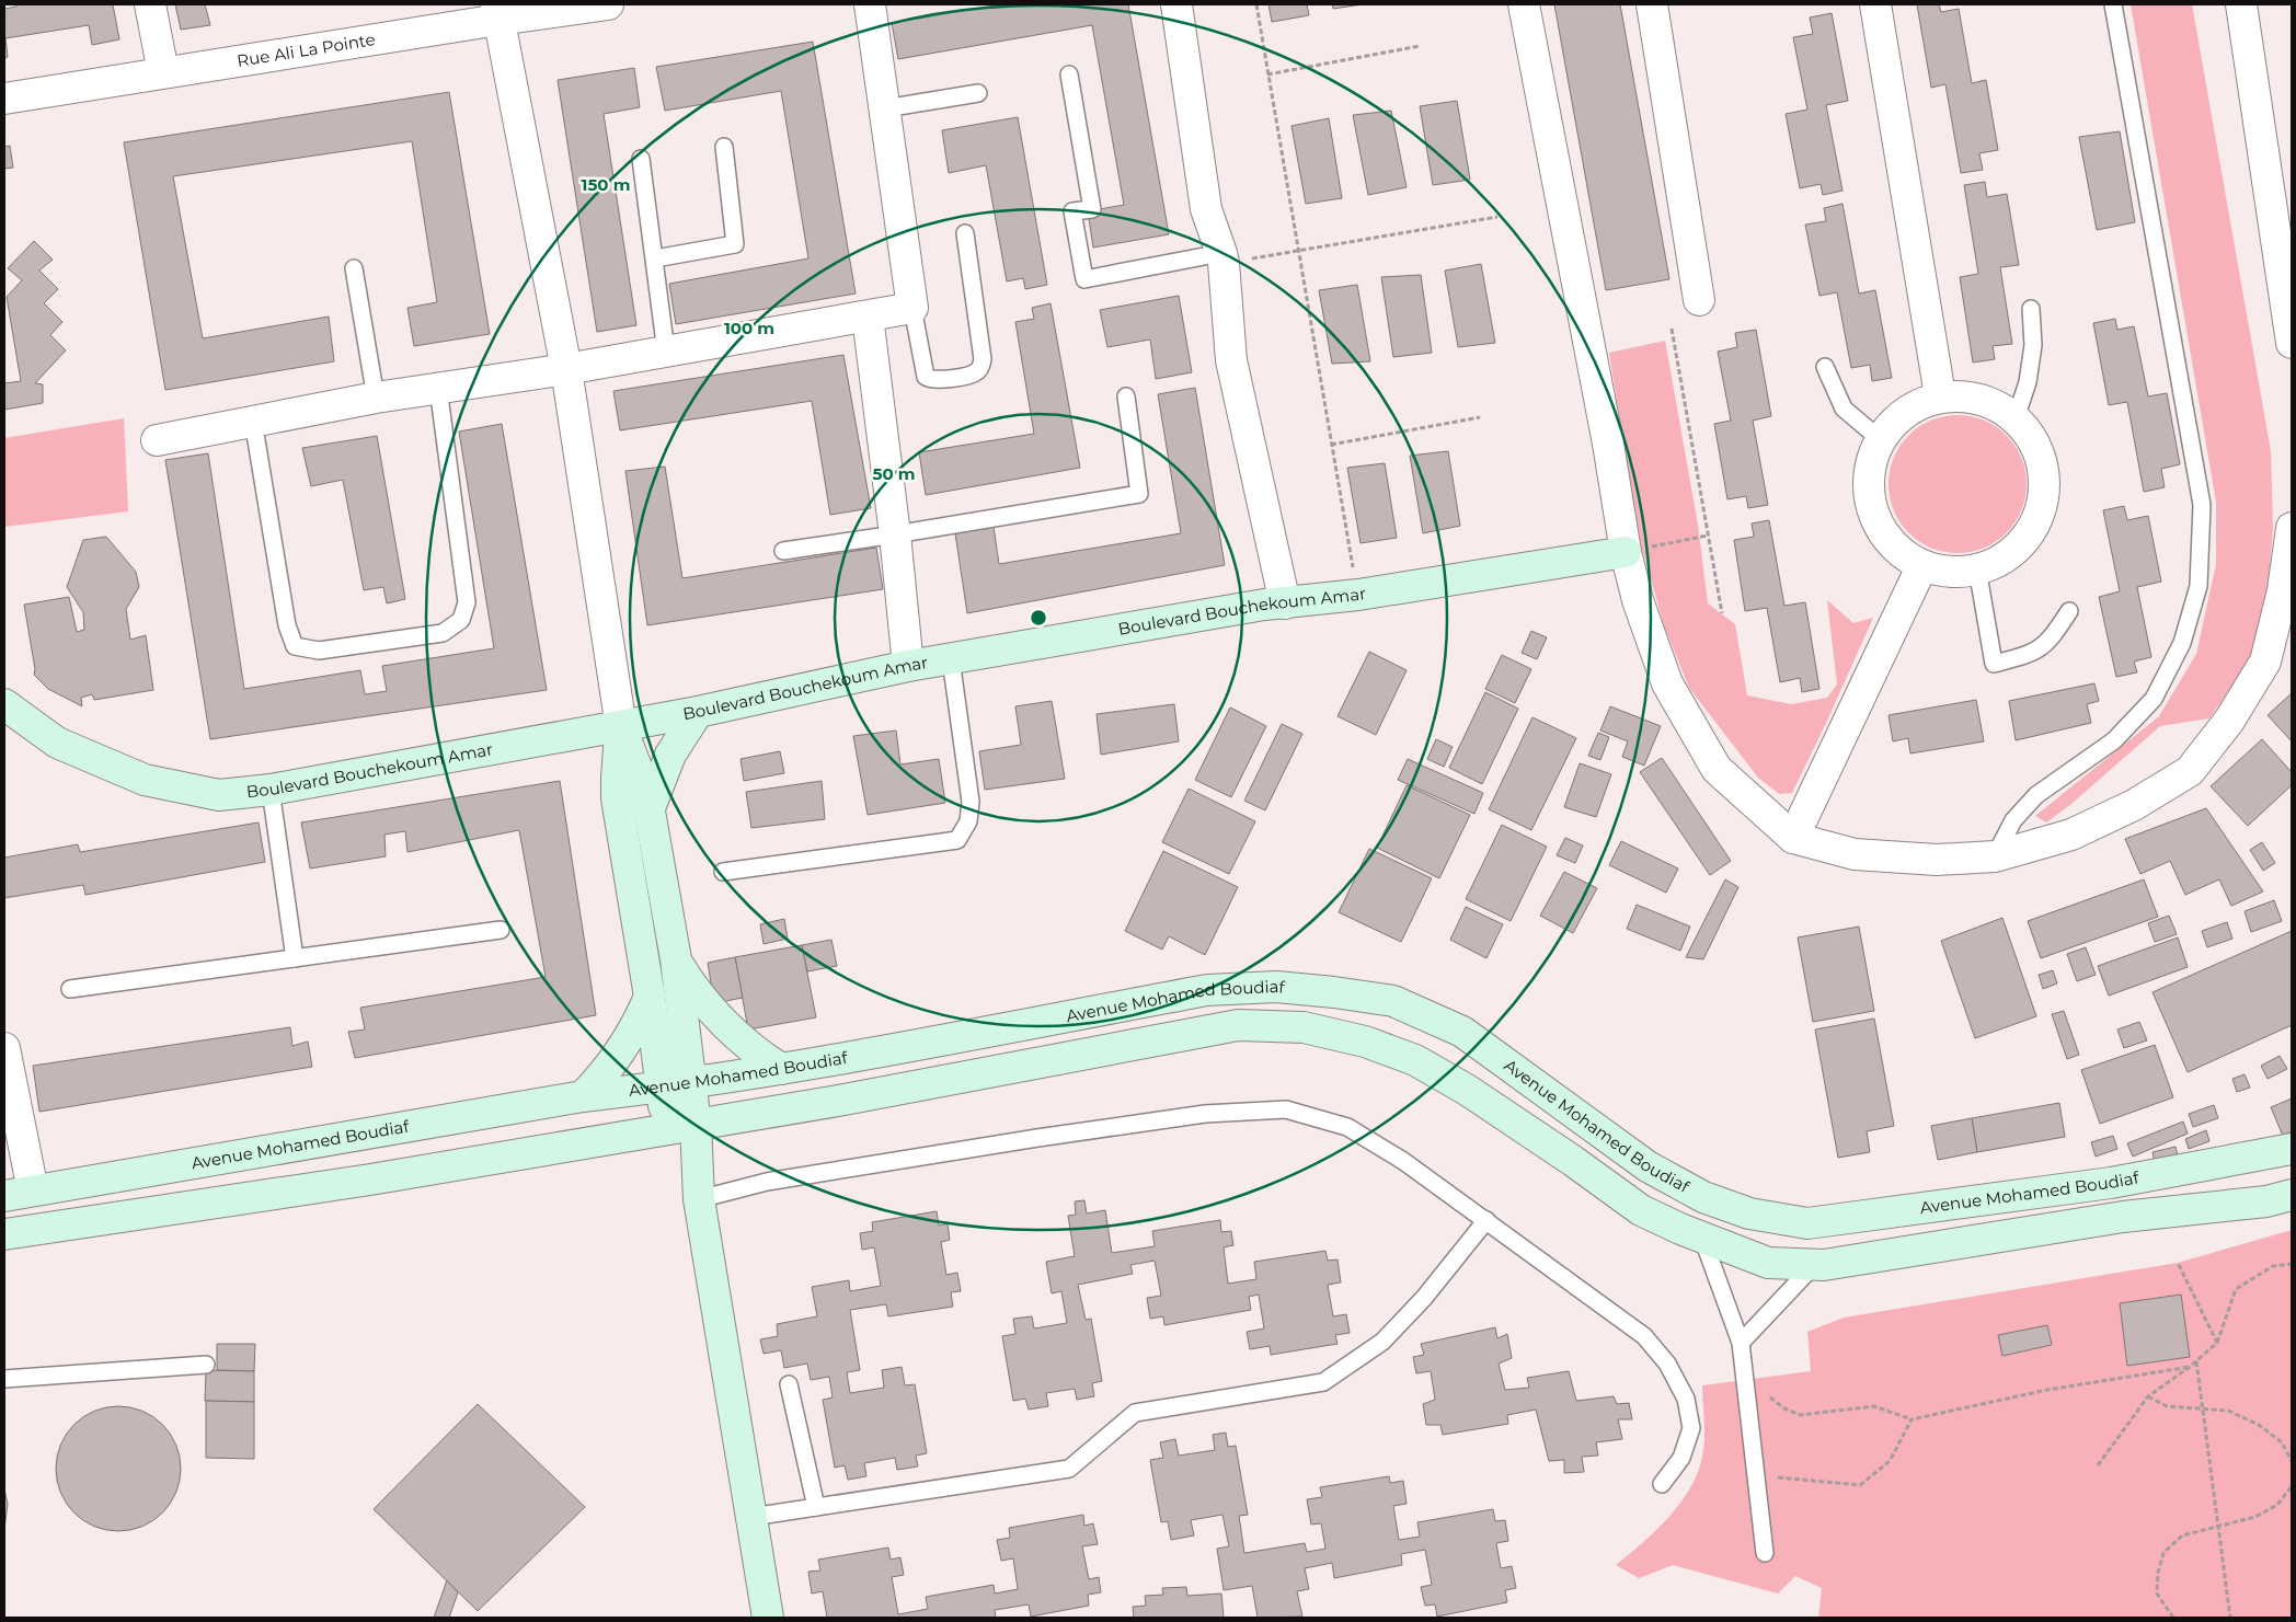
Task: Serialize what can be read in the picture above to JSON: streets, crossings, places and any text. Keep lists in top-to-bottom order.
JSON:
{
  "streets": {
    "main road": ["Boulevard Bouchekoum Amar", "Avenue Mohamed Boudiaf"],
    "street": ["Rue Ali La Pointe"]
  },
  "rings": ["150 m", "100 m", "50 m"]
}
